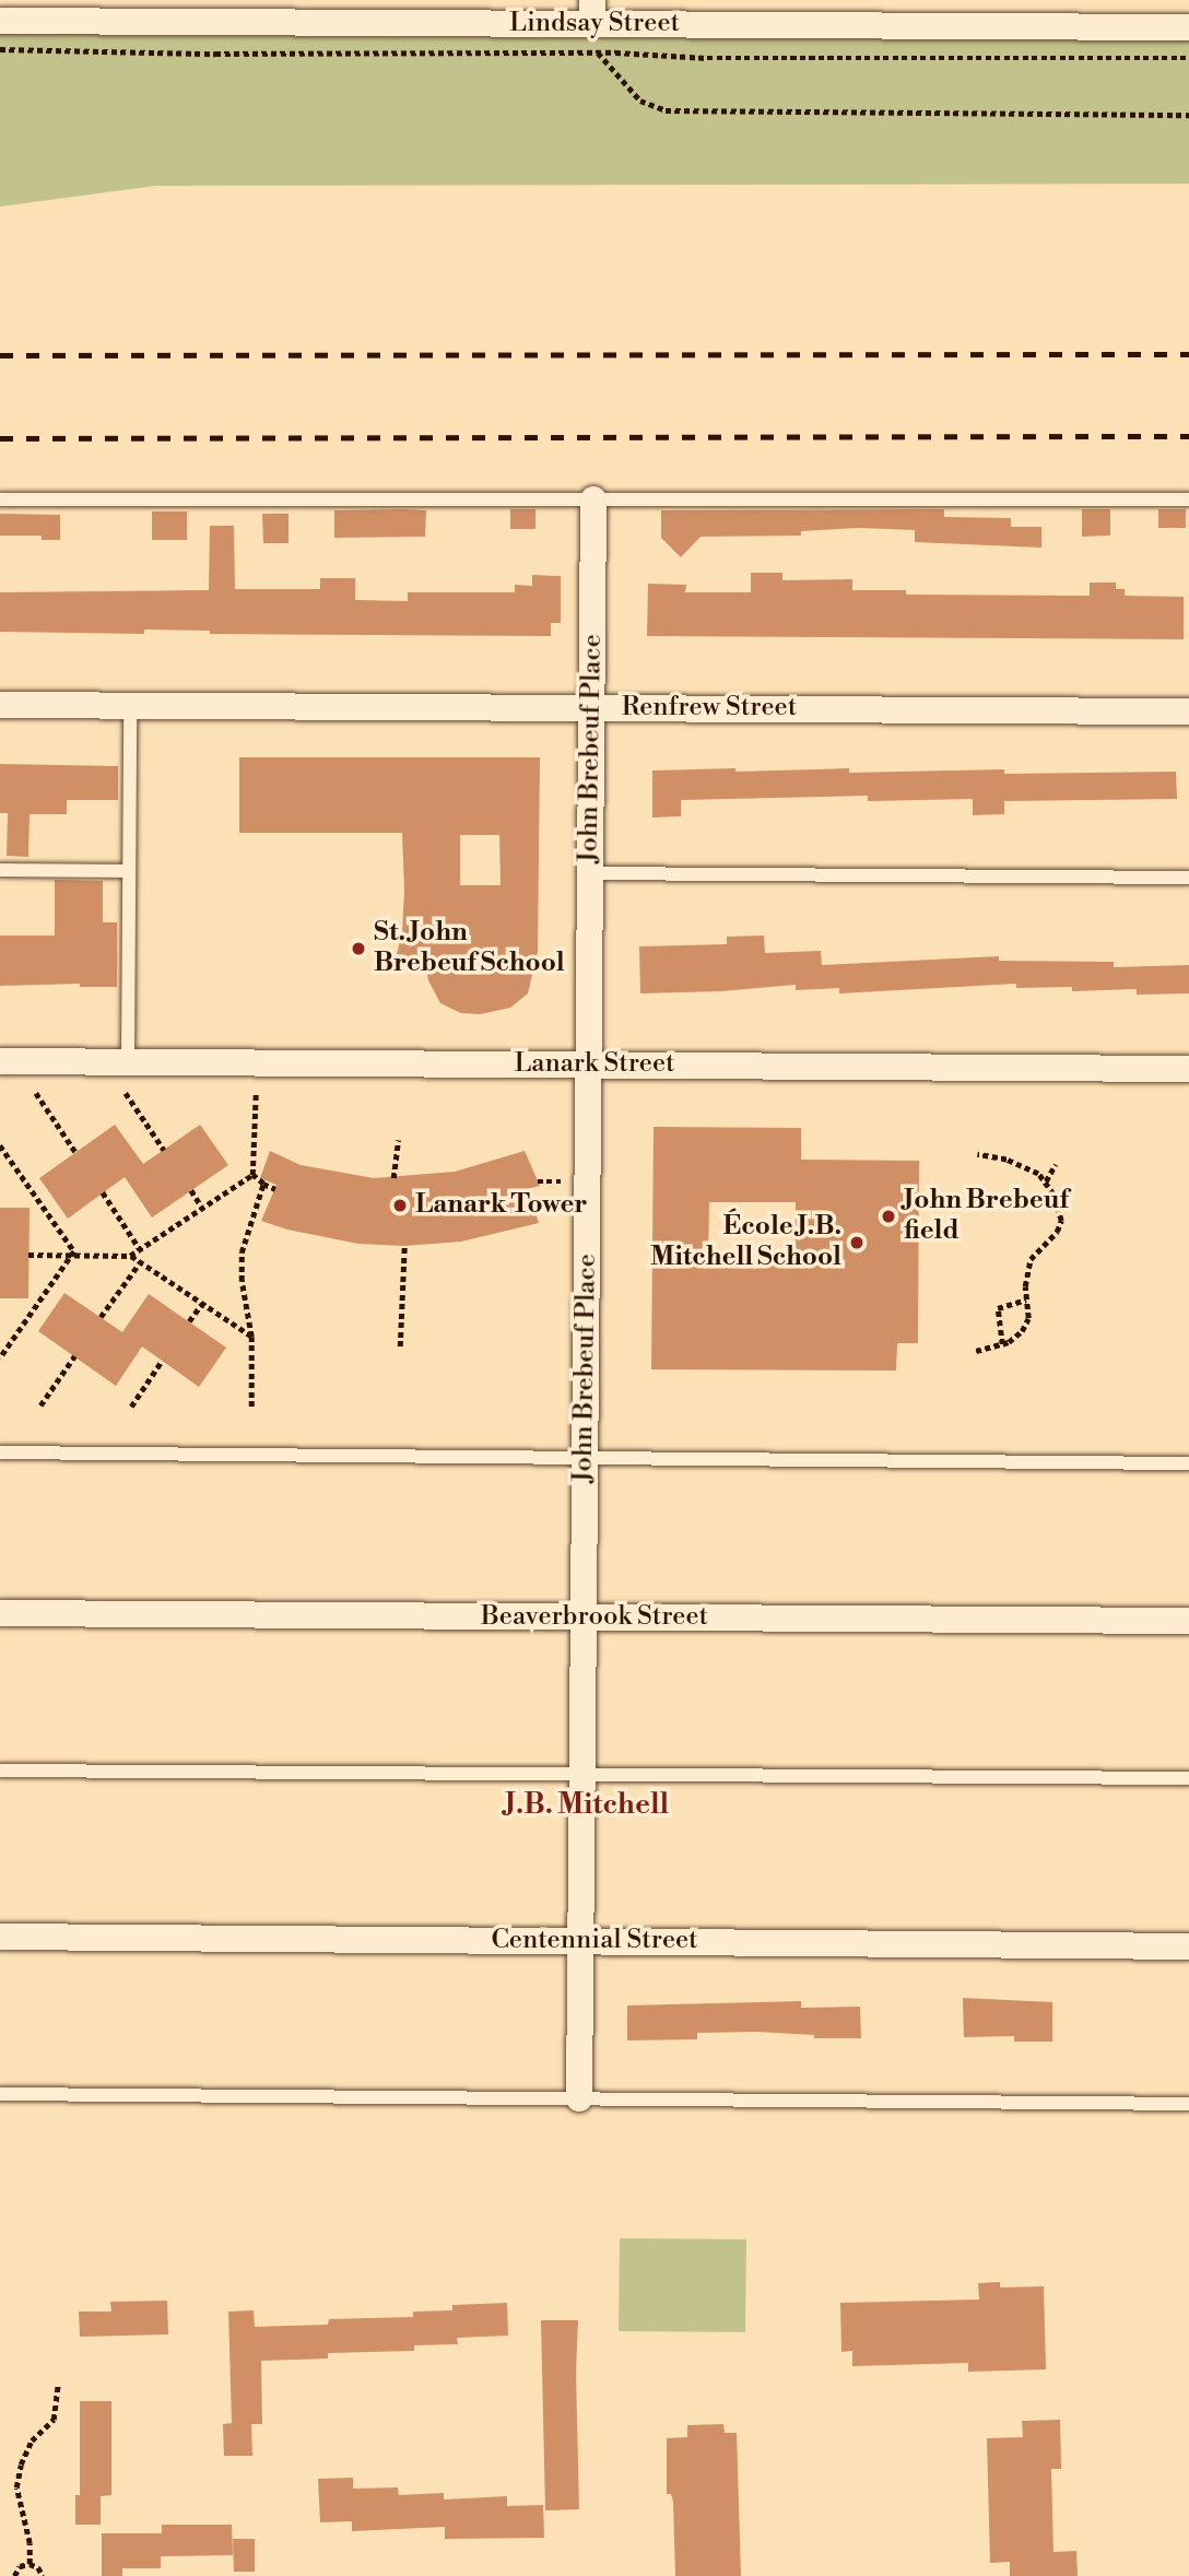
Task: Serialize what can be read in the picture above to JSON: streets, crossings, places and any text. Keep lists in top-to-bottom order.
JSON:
{
  "streets": {
    "street": [
      "Lindsay Street",
      "Renfrew Street",
      "John Brebeuf Place",
      "Lanark Street",
      "Beaverbrook Street",
      "Centennial Street"
    ]
  },
  "crossings": [
    ["Renfrew Street", "John Brebeuf Place"],
    ["John Brebeuf Place", "Lanark Street"],
    ["John Brebeuf Place", "Beaverbrook Street"],
    ["John Brebeuf Place", "Centennial Street"]
  ],
  "districts": ["J.B. Mitchell"],
  "places": [
    "St. John Brebeuf School",
    "Lanark Tower",
    "John Brebeuf field",
    "École J.B. Mitchell School"
  ]
}
